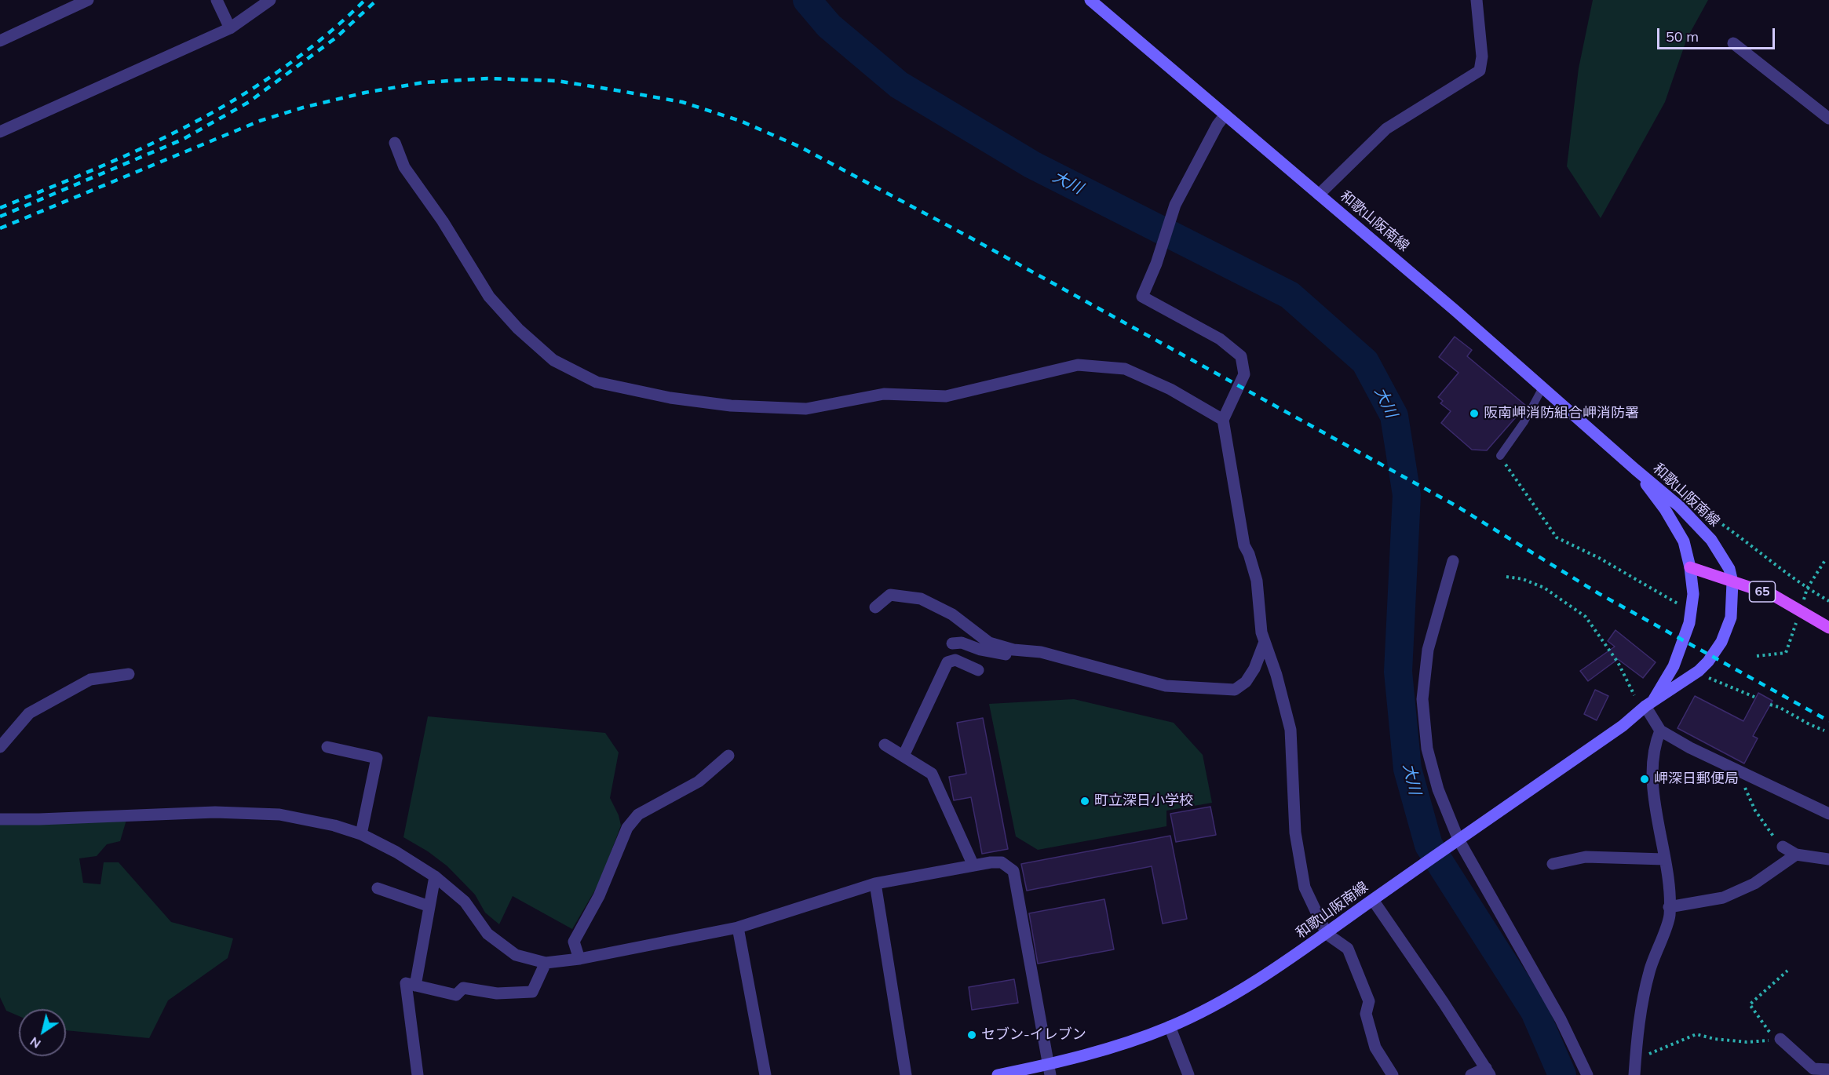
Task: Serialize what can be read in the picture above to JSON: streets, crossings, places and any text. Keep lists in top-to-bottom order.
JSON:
{
  "streets": {
    "main road": ["和歌山阪南線", "65"]
  },
  "crossings": [
    ["和歌山阪南線", "65"]
  ],
  "water": ["大川"],
  "places": [
    "阪南岬消防組合岬消防署",
    "岬深日郵便局",
    "町立深日小学校",
    "セブン-イレブン"
  ],
  "scale_bar": "50 m",
  "north": "bottom left"
}
